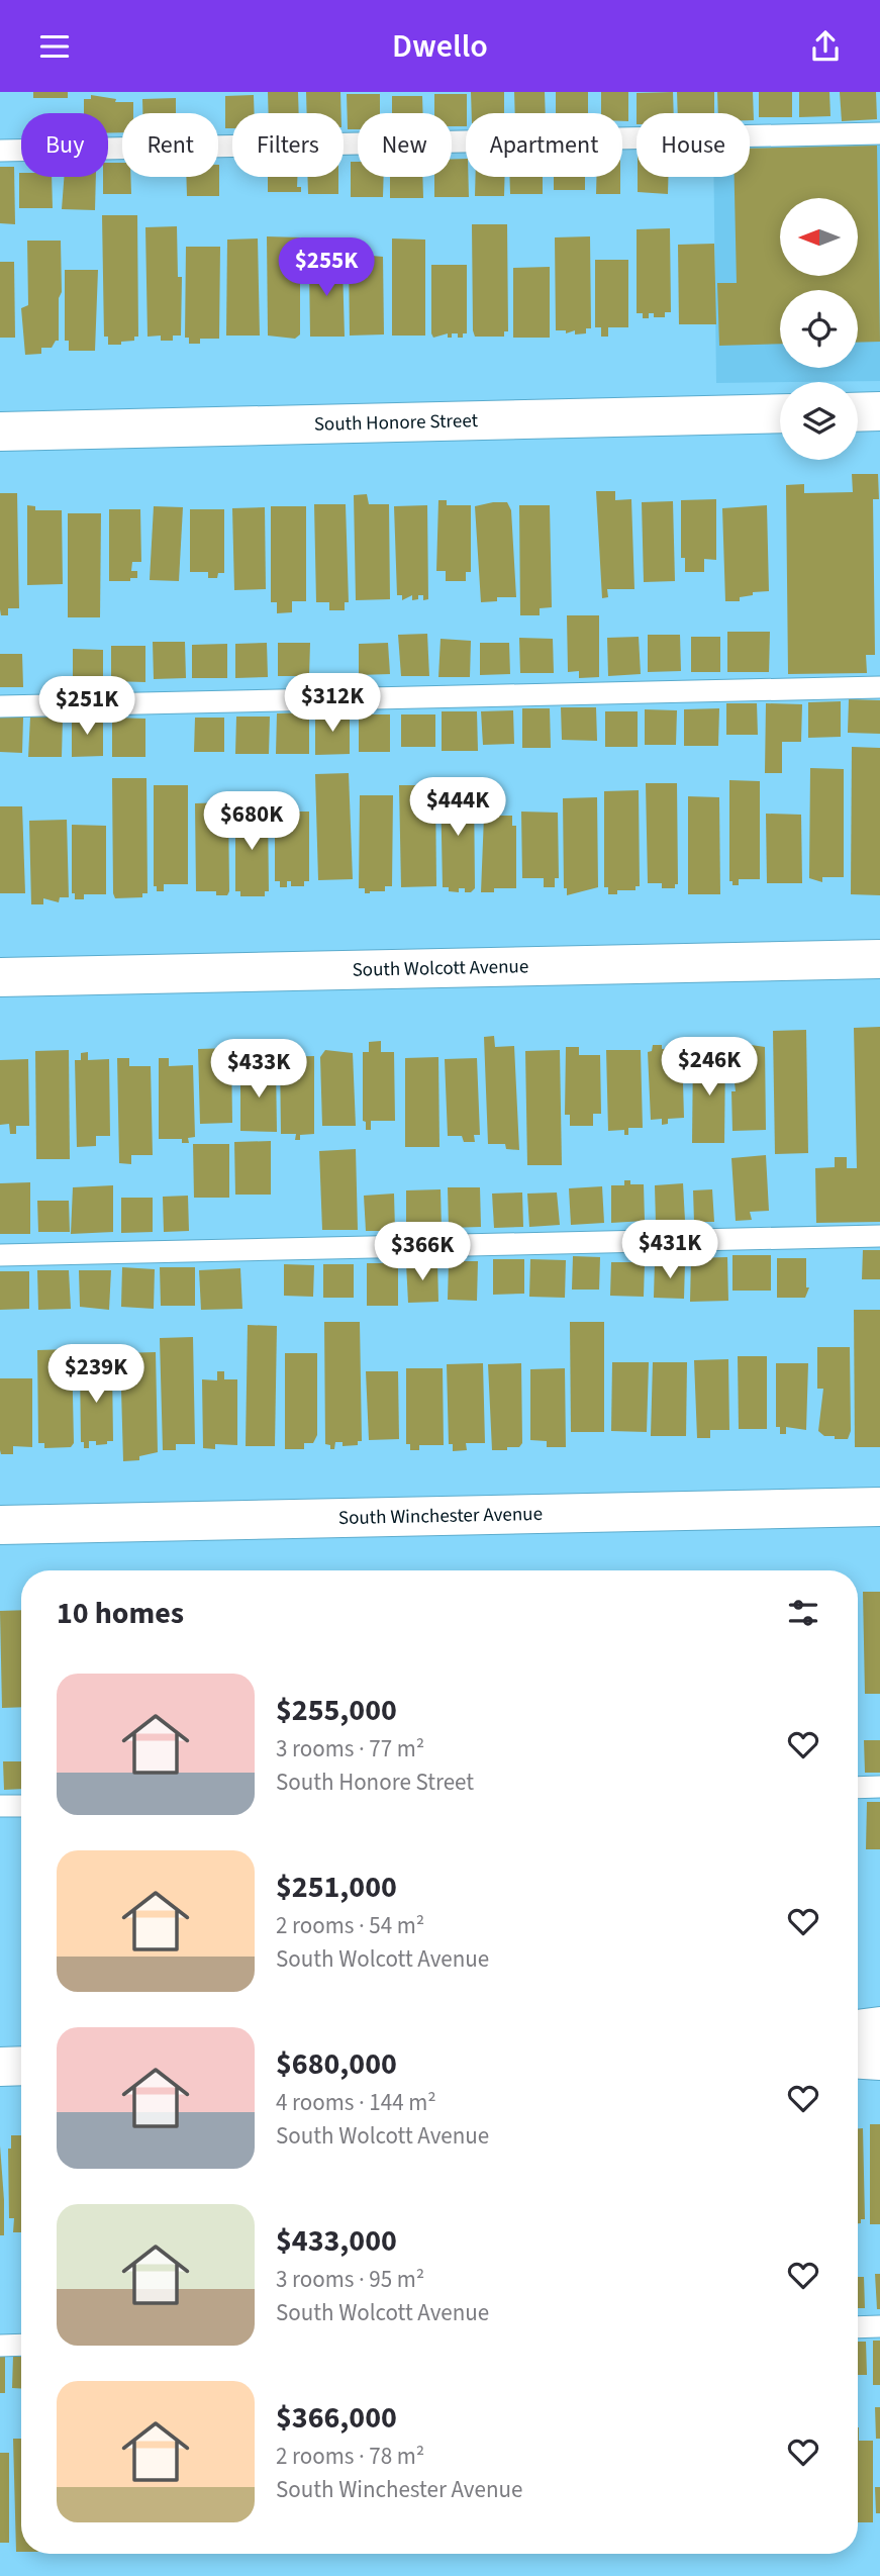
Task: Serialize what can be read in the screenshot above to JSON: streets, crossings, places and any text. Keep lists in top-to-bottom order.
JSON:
{
  "streets": {
    "street": ["South Honore Street", "South Wolcott Avenue", "South Winchester Avenue"]
  },
  "north": "left",
  "page": {
    "header": "Dwello",
    "chip": [
      "Buy",
      "Rent",
      "Filters",
      "New",
      "Apartment",
      "House"
    ],
    "price": [
      "$255K",
      "$312K",
      "$251K",
      "$444K",
      "$680K",
      "$246K",
      "$433K",
      "$431K",
      "$366K",
      "$239K"
    ],
    "heading": "10 homes",
    "list": [
      {
        "name": "$255,000",
        "note": "3 rooms · 77 m² · South Honore Street"
      },
      {
        "name": "$251,000",
        "note": "2 rooms · 54 m² · South Wolcott Avenue"
      },
      {
        "name": "$680,000",
        "note": "4 rooms · 144 m² · South Wolcott Avenue"
      },
      {
        "name": "$433,000",
        "note": "3 rooms · 95 m² · South Wolcott Avenue"
      },
      {
        "name": "$366,000",
        "note": "2 rooms · 78 m² · South Winchester Avenue"
      }
    ]
  }
}
